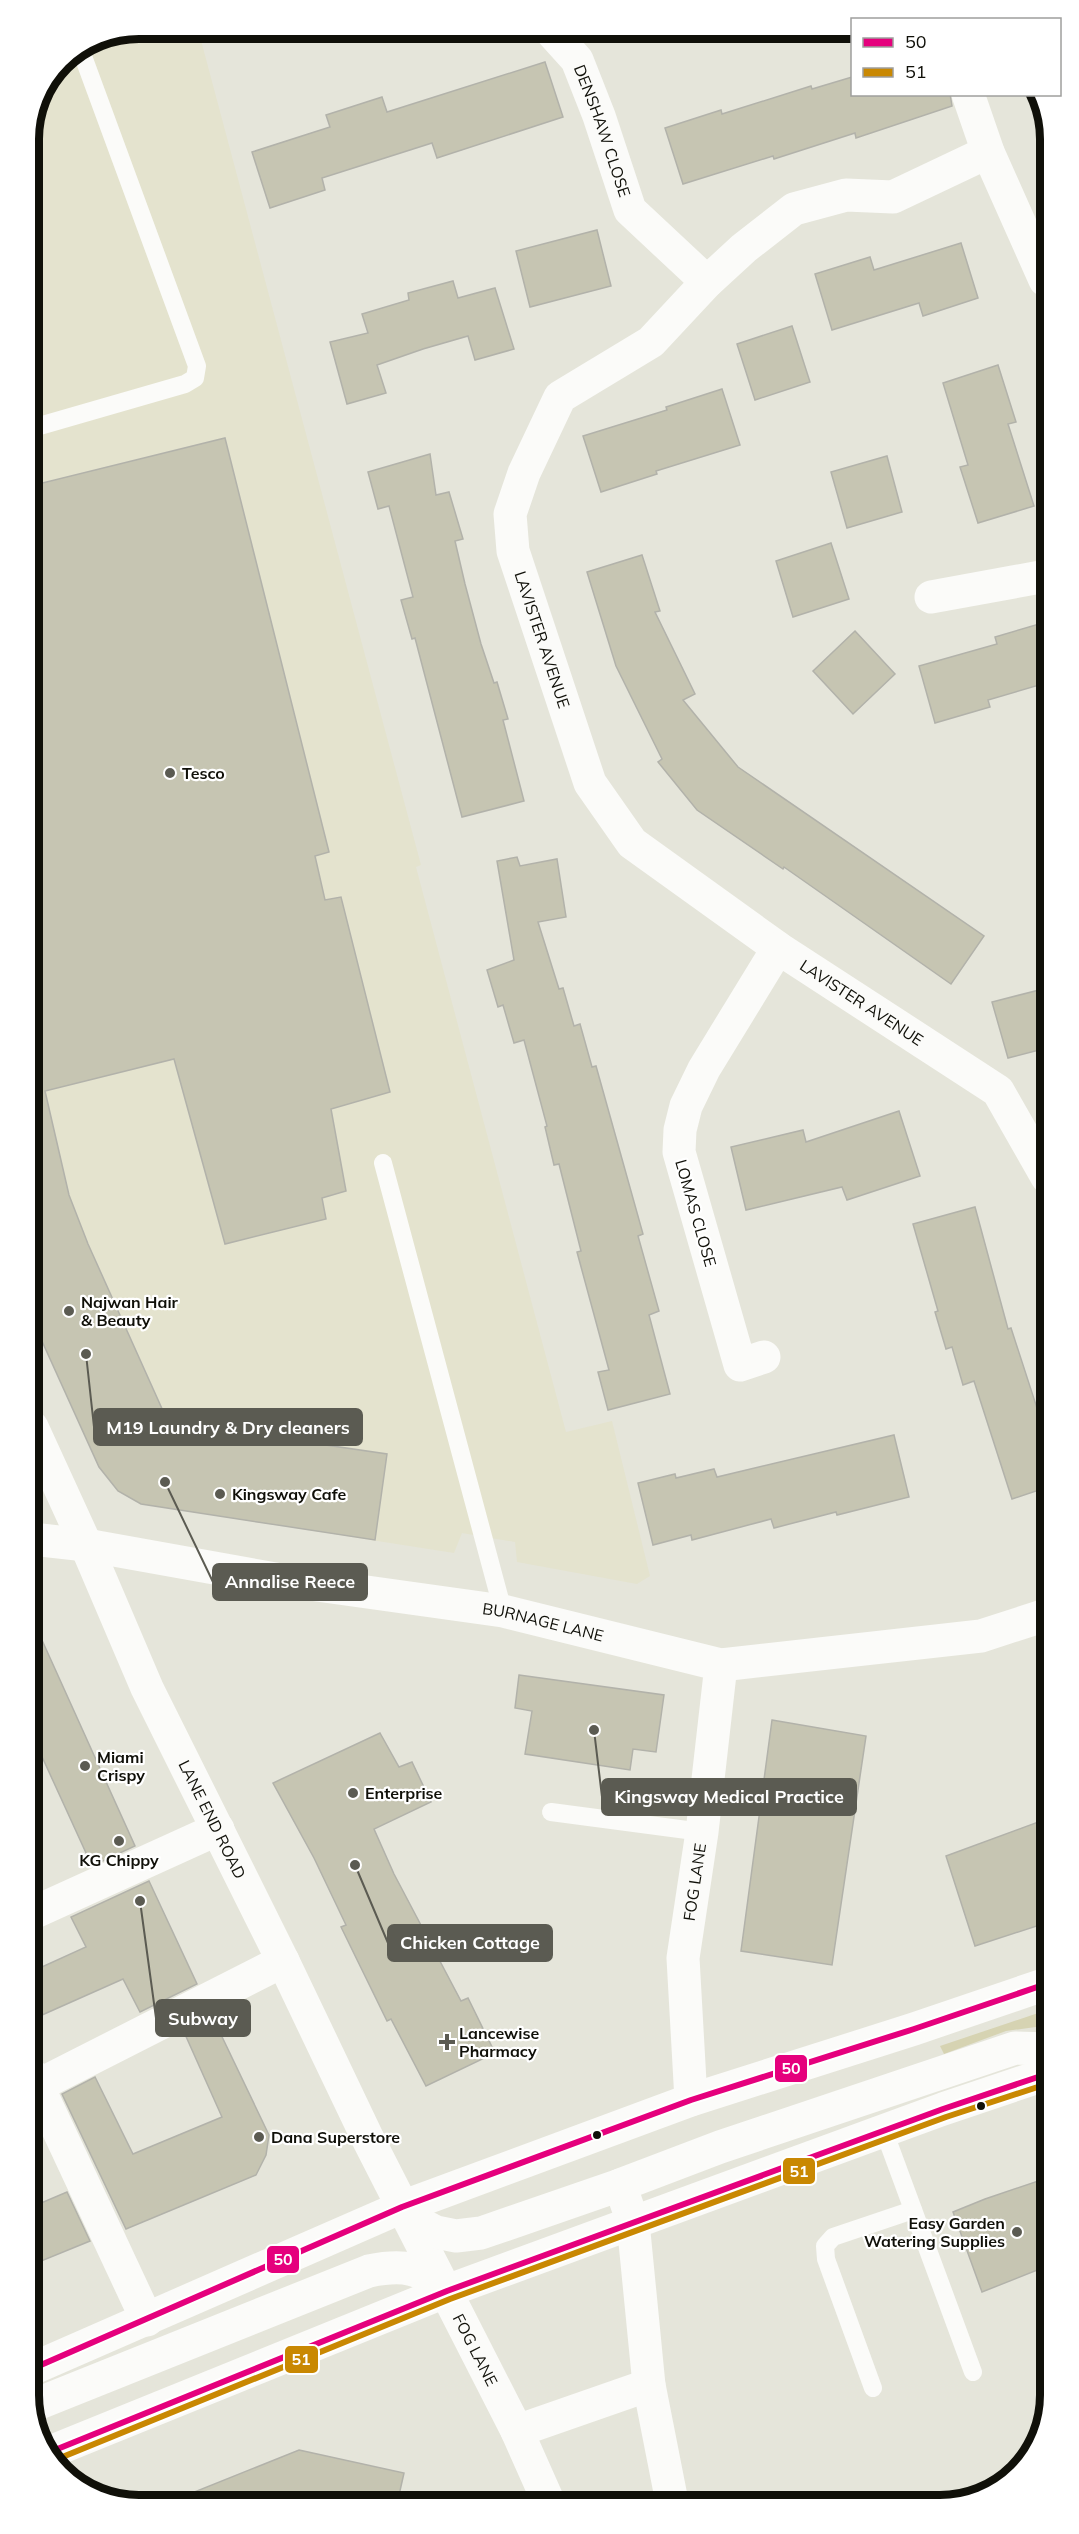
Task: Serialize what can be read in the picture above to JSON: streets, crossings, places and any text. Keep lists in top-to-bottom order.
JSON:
{
  "streets": {
    "main road": [
      "DENSHAW CLOSE",
      "LAVISTER AVENUE",
      "LOMAS CLOSE",
      "BURNAGE LANE",
      "LANE END ROAD",
      "FOG LANE"
    ]
  },
  "crossings": [
    ["DENSHAW CLOSE", "LAVISTER AVENUE"],
    ["LAVISTER AVENUE", "LOMAS CLOSE"],
    ["BURNAGE LANE", "LANE END ROAD"],
    ["BURNAGE LANE", "FOG LANE"],
    ["LANE END ROAD", "FOG LANE"]
  ],
  "places": {
    "other": [
      "Tesco",
      "Najwan Hair & Beauty",
      "M19 Laundry & Dry cleaners",
      "Annalise Reece",
      "Kingsway Cafe",
      "Kingsway Medical Practice",
      "Miami Crispy",
      "Enterprise",
      "KG Chippy",
      "Chicken Cottage",
      "Subway",
      "Dana Superstore",
      "Easy Garden Watering Supplies"
    ],
    "health": ["Lancewise Pharmacy"]
  },
  "lines": ["transit line 50", "transit line 51"],
  "legend": ["50", "51"]
}
